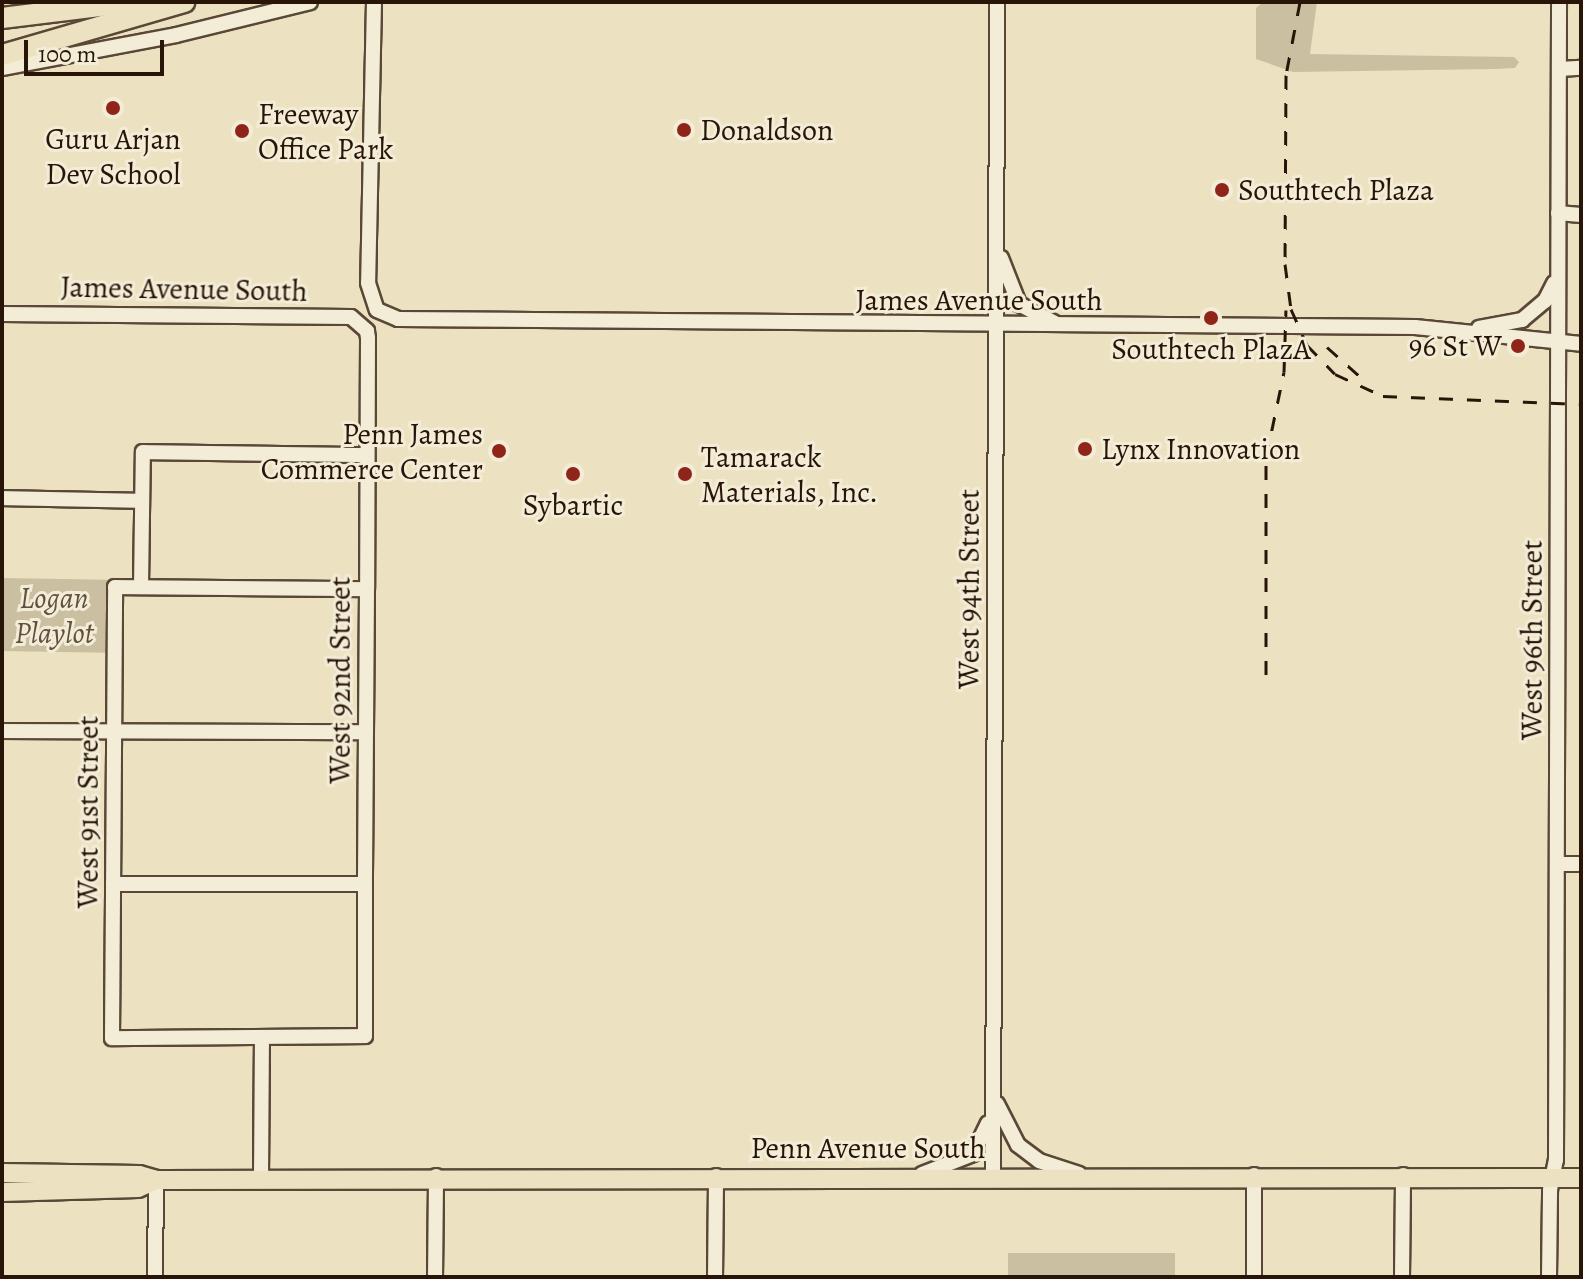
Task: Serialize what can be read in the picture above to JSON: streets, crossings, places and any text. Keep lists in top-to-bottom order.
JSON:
{
  "streets": {
    "main road": ["Penn Avenue South"],
    "street": [
      "James Avenue South",
      "West 94th Street",
      "West 96th Street",
      "West 92nd Street",
      "West 91st Street"
    ]
  },
  "crossings": [
    ["James Avenue South", "West 94th Street"],
    ["James Avenue South", "West 96th Street"],
    ["James Avenue South", "West 92nd Street"],
    ["West 94th Street", "Penn Avenue South"],
    ["West 96th Street", "Penn Avenue South"],
    ["West 92nd Street", "West 91st Street"]
  ],
  "parks": ["Logan Playlot"],
  "places": [
    "Guru Arjan Dev School",
    "Donaldson",
    "Freeway Office Park",
    "Southtech Plaza",
    "Southtech PlazA",
    "96 St W",
    "Lynx Innovation",
    "Penn James Commerce Center",
    "Sybartic",
    "Tamarack Materials, Inc."
  ],
  "scale_bar": "100 m"
}
